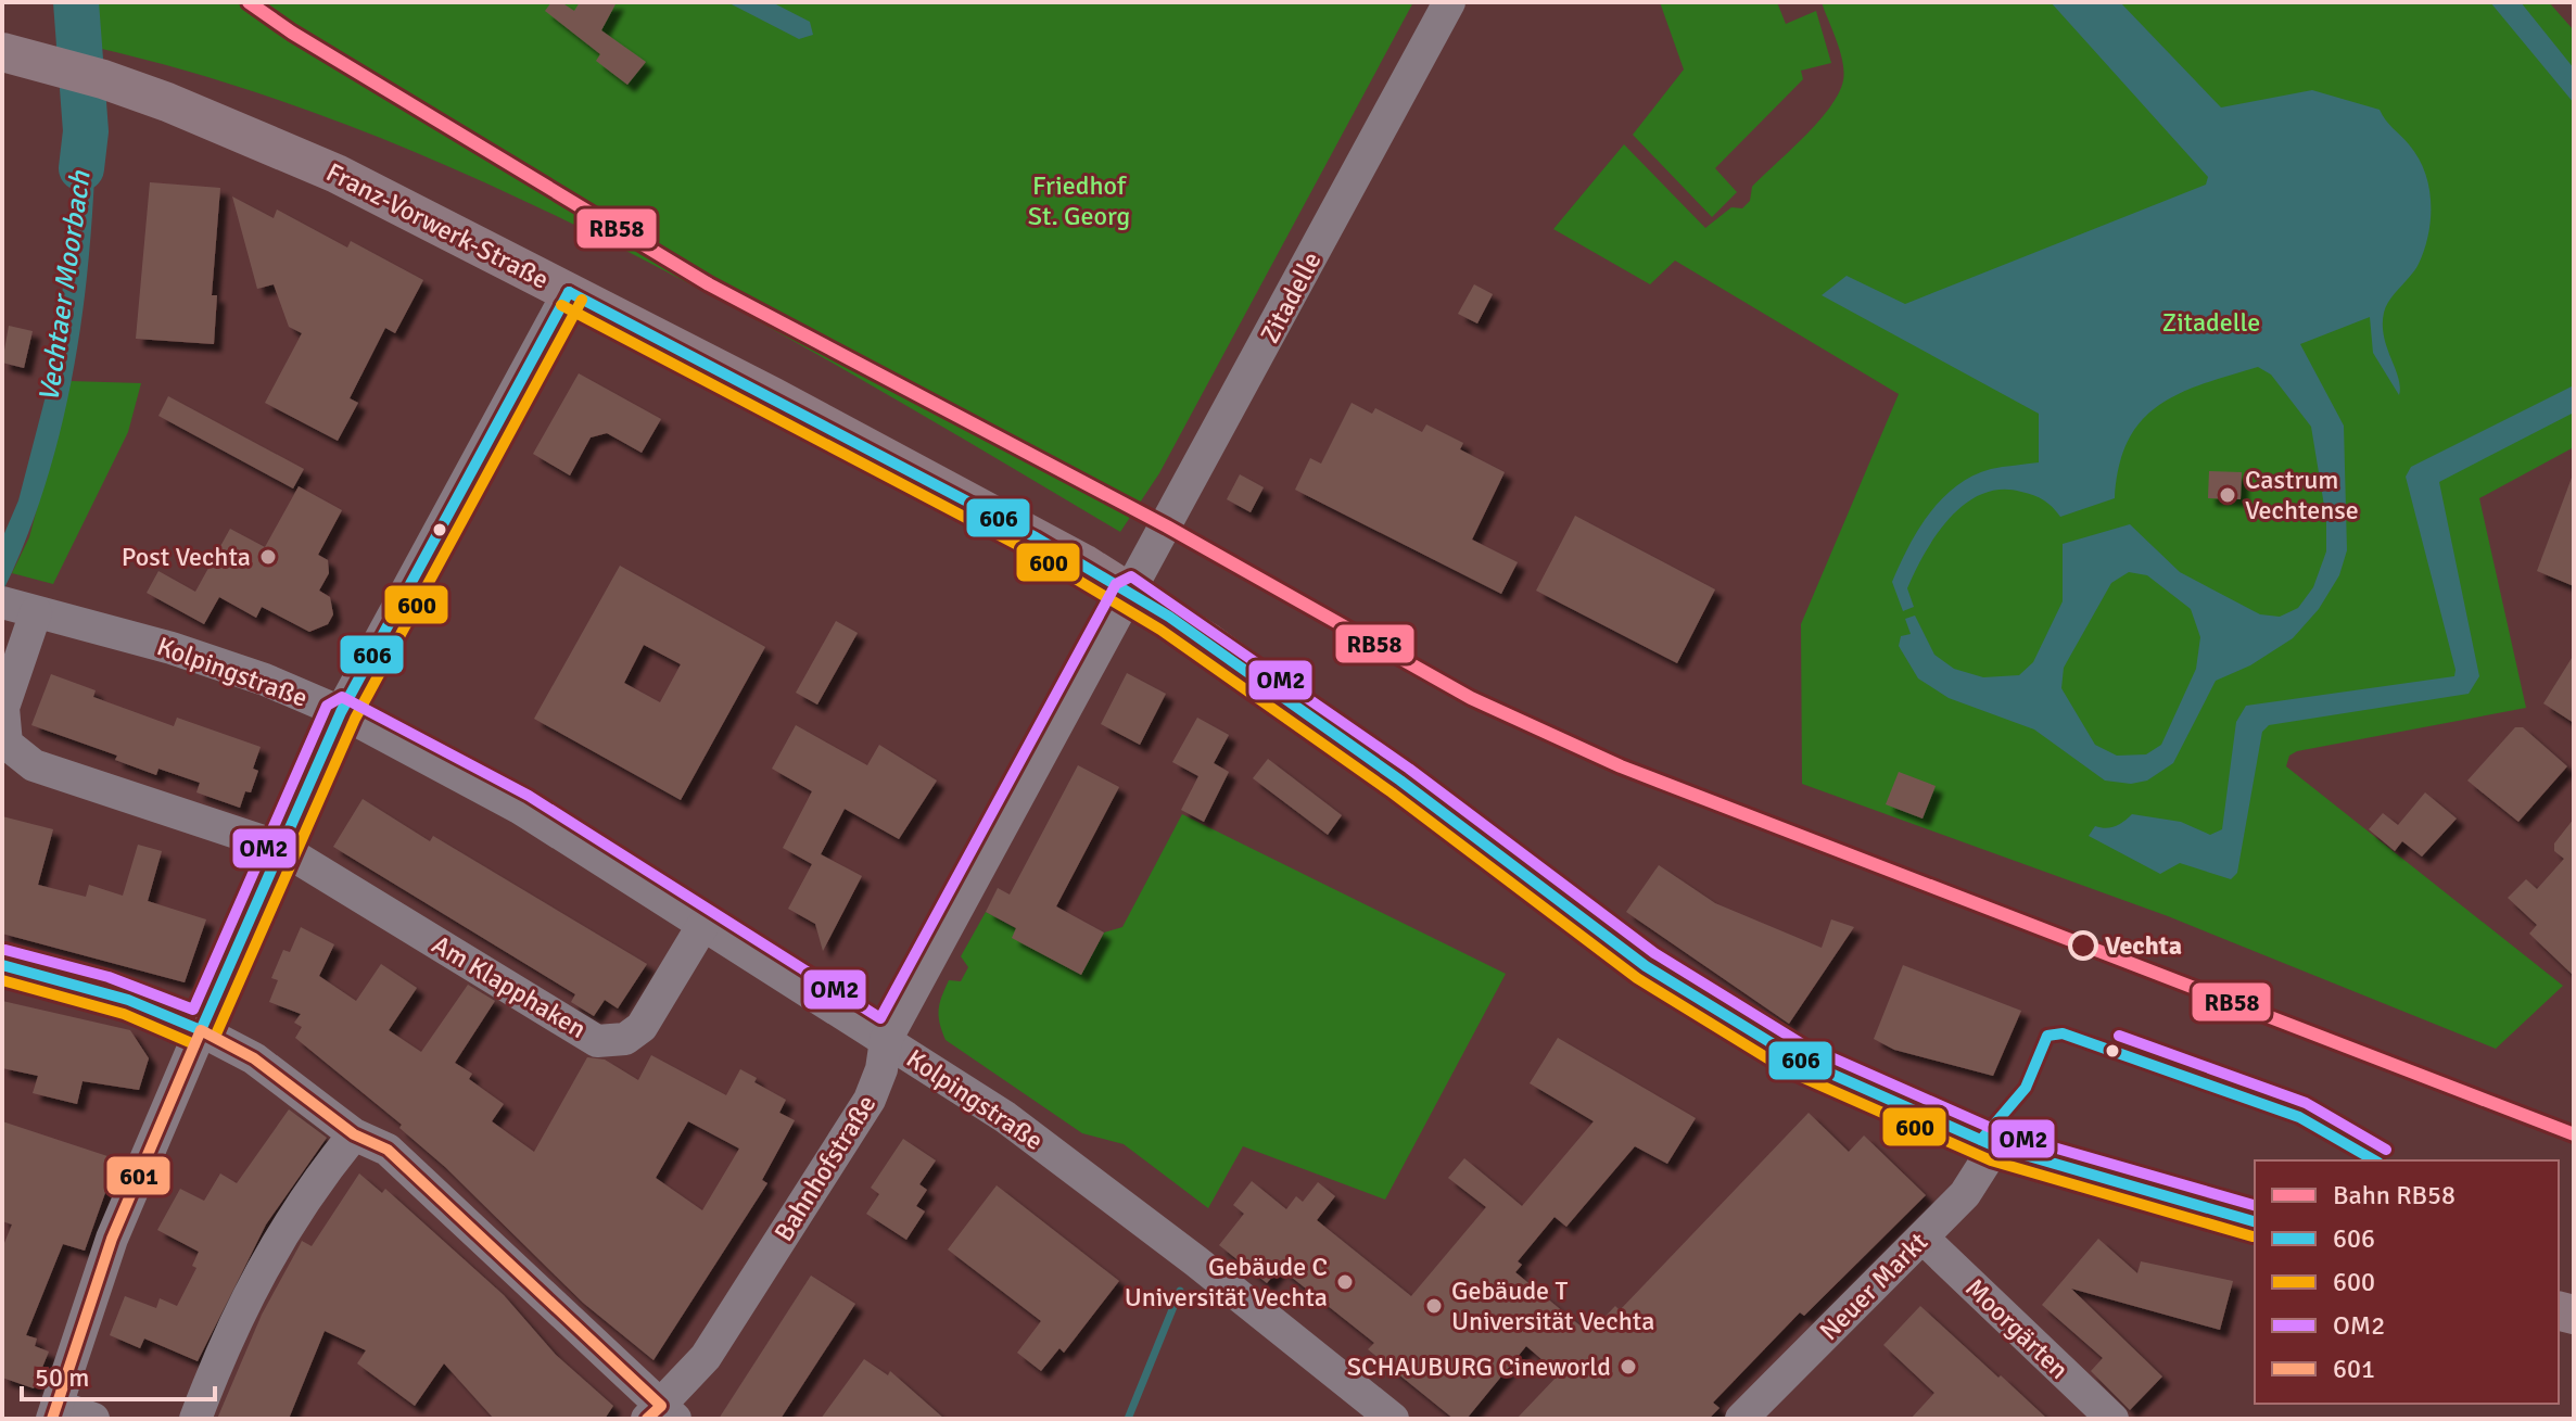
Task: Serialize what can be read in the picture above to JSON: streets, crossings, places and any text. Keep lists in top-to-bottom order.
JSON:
{
  "streets": {
    "main road": ["Franz-Vorwerk-Straße"],
    "street": [
      "Zitadelle",
      "Kolpingstraße",
      "Am Klapphaken",
      "Bahnhofstraße",
      "Neuer Markt",
      "Moorgärten"
    ]
  },
  "crossings": [
    ["Franz-Vorwerk-Straße", "Zitadelle"],
    ["Franz-Vorwerk-Straße", "Bahnhofstraße"],
    ["Franz-Vorwerk-Straße", "Neuer Markt"],
    ["Zitadelle", "Bahnhofstraße"],
    ["Kolpingstraße", "Am Klapphaken"],
    ["Kolpingstraße", "Bahnhofstraße"],
    ["Neuer Markt", "Moorgärten"]
  ],
  "water": ["Vechtaer Moorbach"],
  "parks": ["Friedhof St. Georg", "Zitadelle"],
  "places": [
    "Castrum Vechtense",
    "Post Vechta",
    "Vechta",
    "Gebäude C Universität Vechta",
    "Gebäude T Universität Vechta",
    "SCHAUBURG Cineworld"
  ],
  "lines": [
    "rail line RB58",
    "transit line 606",
    "transit line 600",
    "transit line OM2",
    "transit line 601"
  ],
  "legend": [
    "Bahn RB58",
    "606",
    "600",
    "OM2",
    "601"
  ],
  "scale_bar": "50 m"
}
